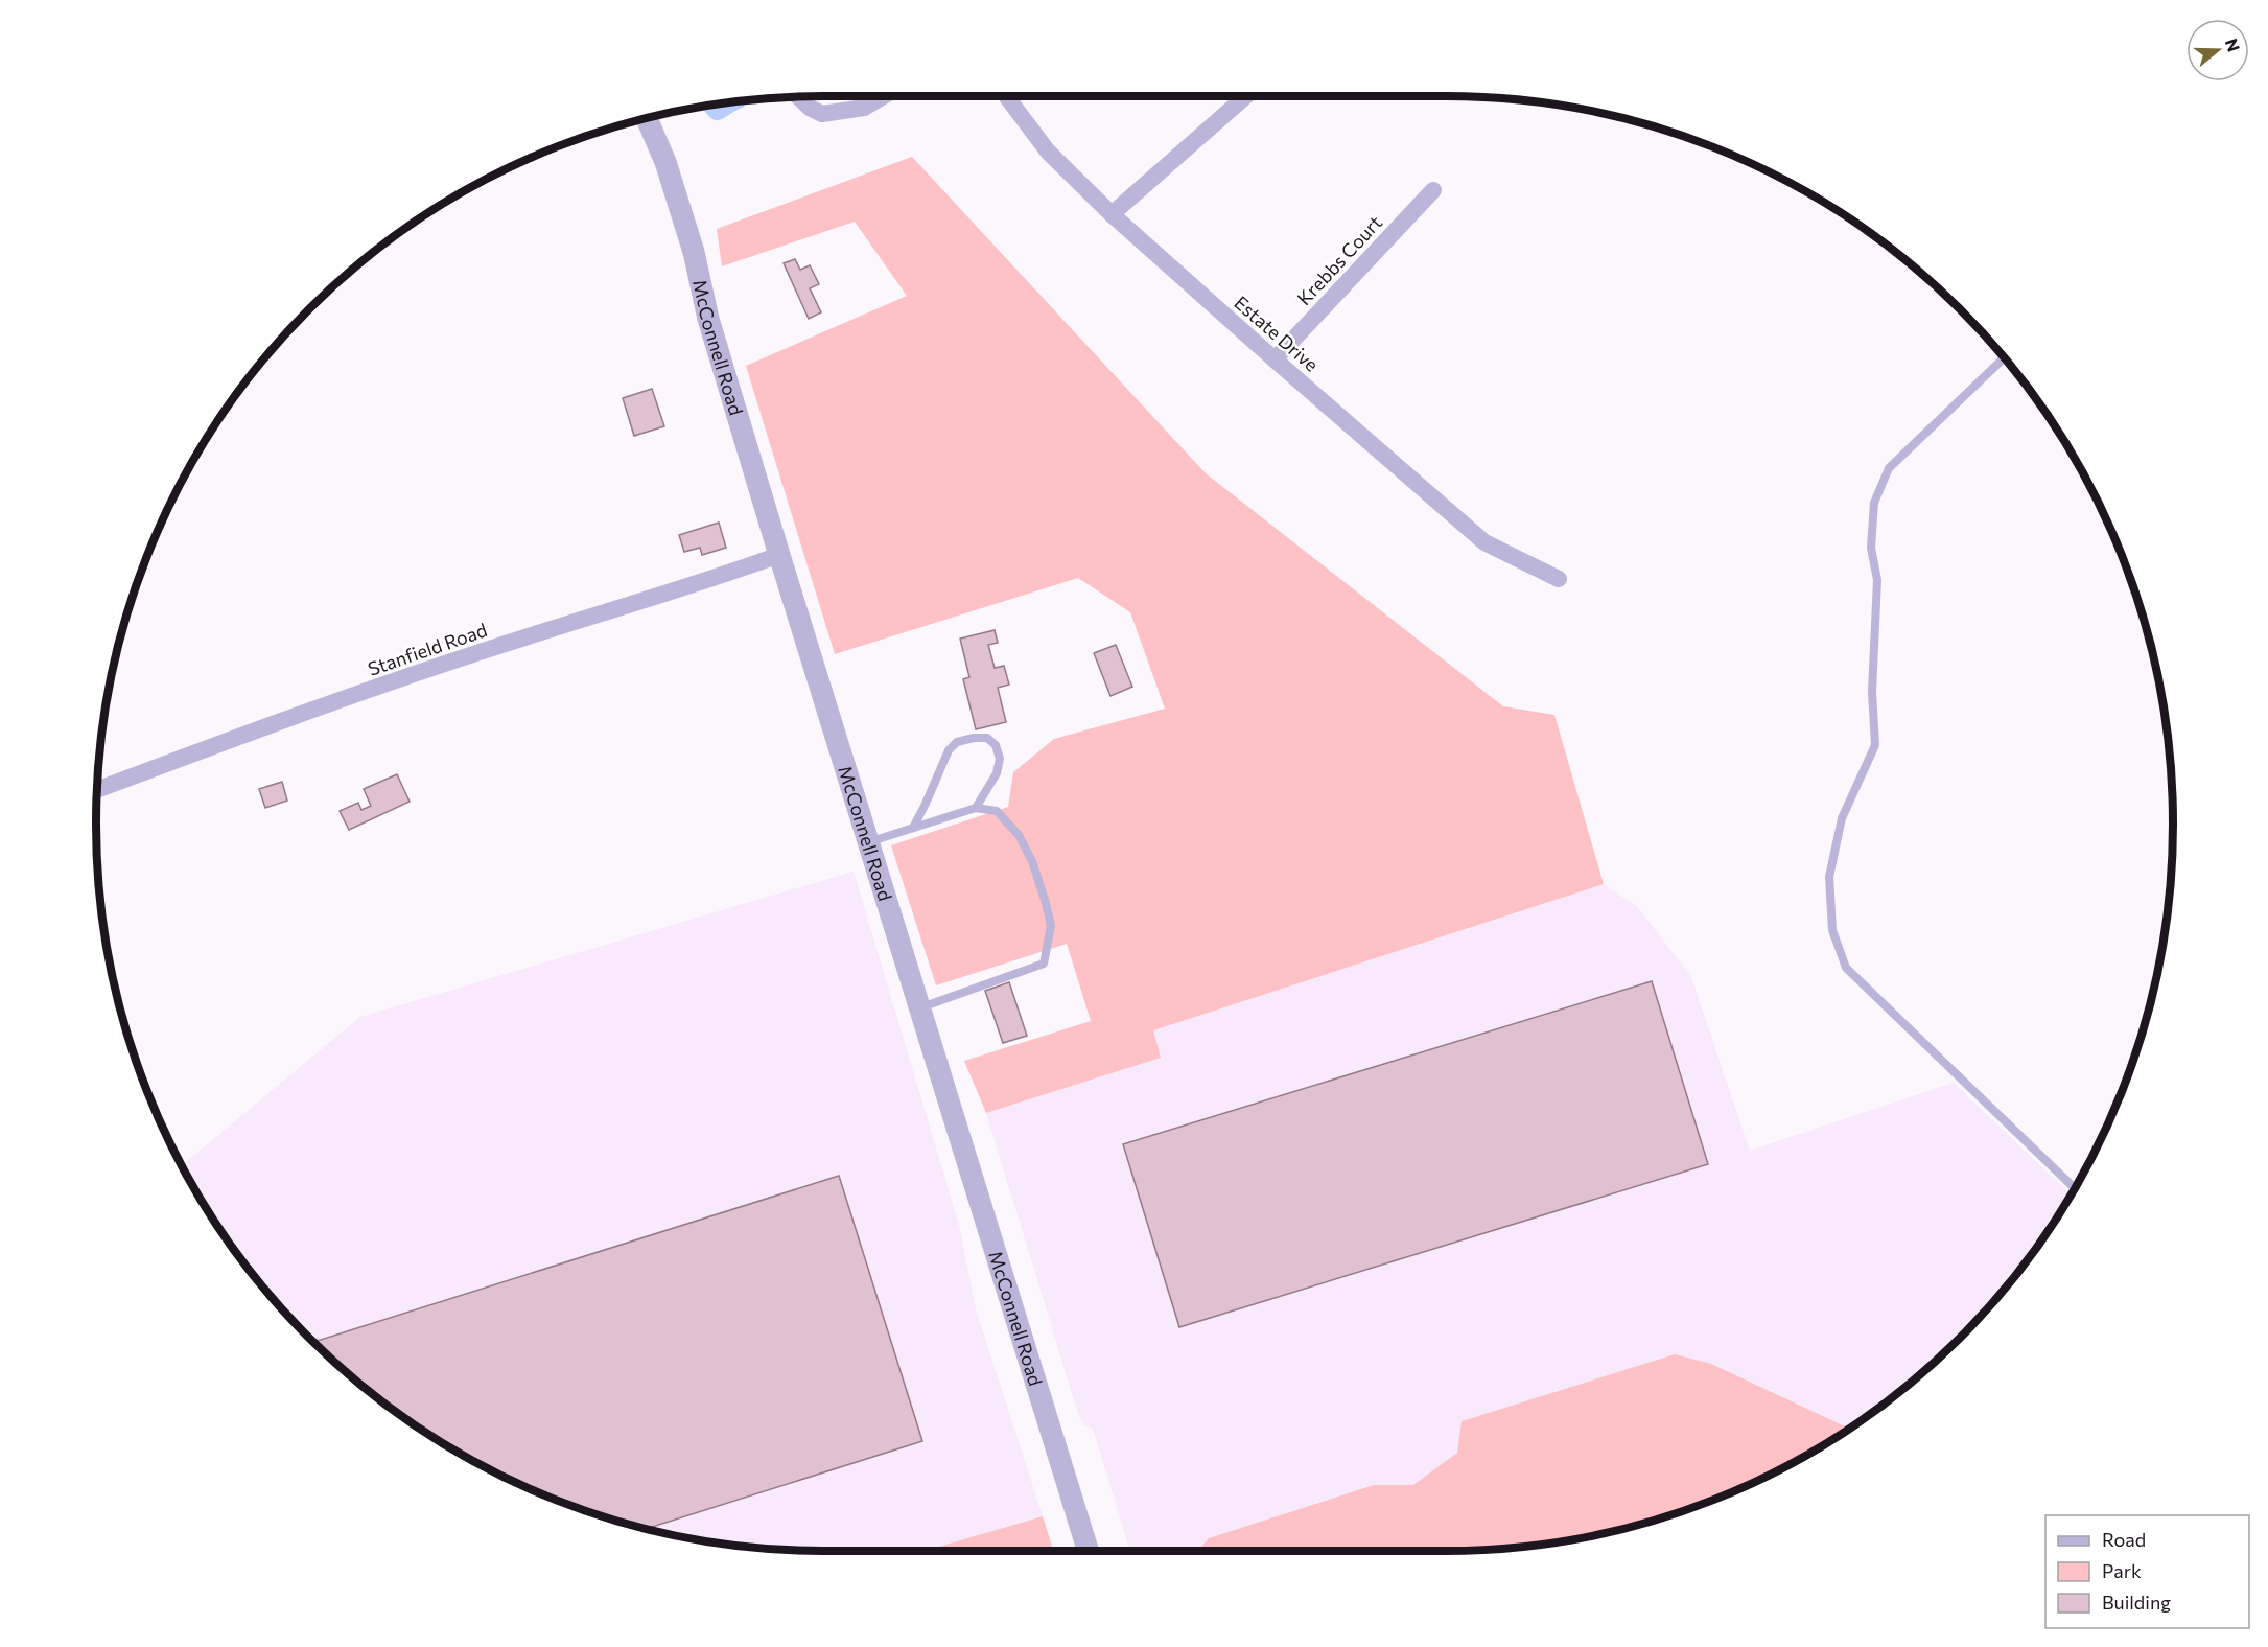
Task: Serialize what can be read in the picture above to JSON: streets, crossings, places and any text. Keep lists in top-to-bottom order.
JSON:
{
  "streets": {
    "street": [
      "Krebbs Court",
      "Estate Drive",
      "McConnell Road",
      "Stanfield Road"
    ]
  },
  "crossings": [
    ["Krebbs Court", "Estate Drive"],
    ["McConnell Road", "Stanfield Road"]
  ],
  "legend": ["Road", "Park", "Building"],
  "north": "right"
}
